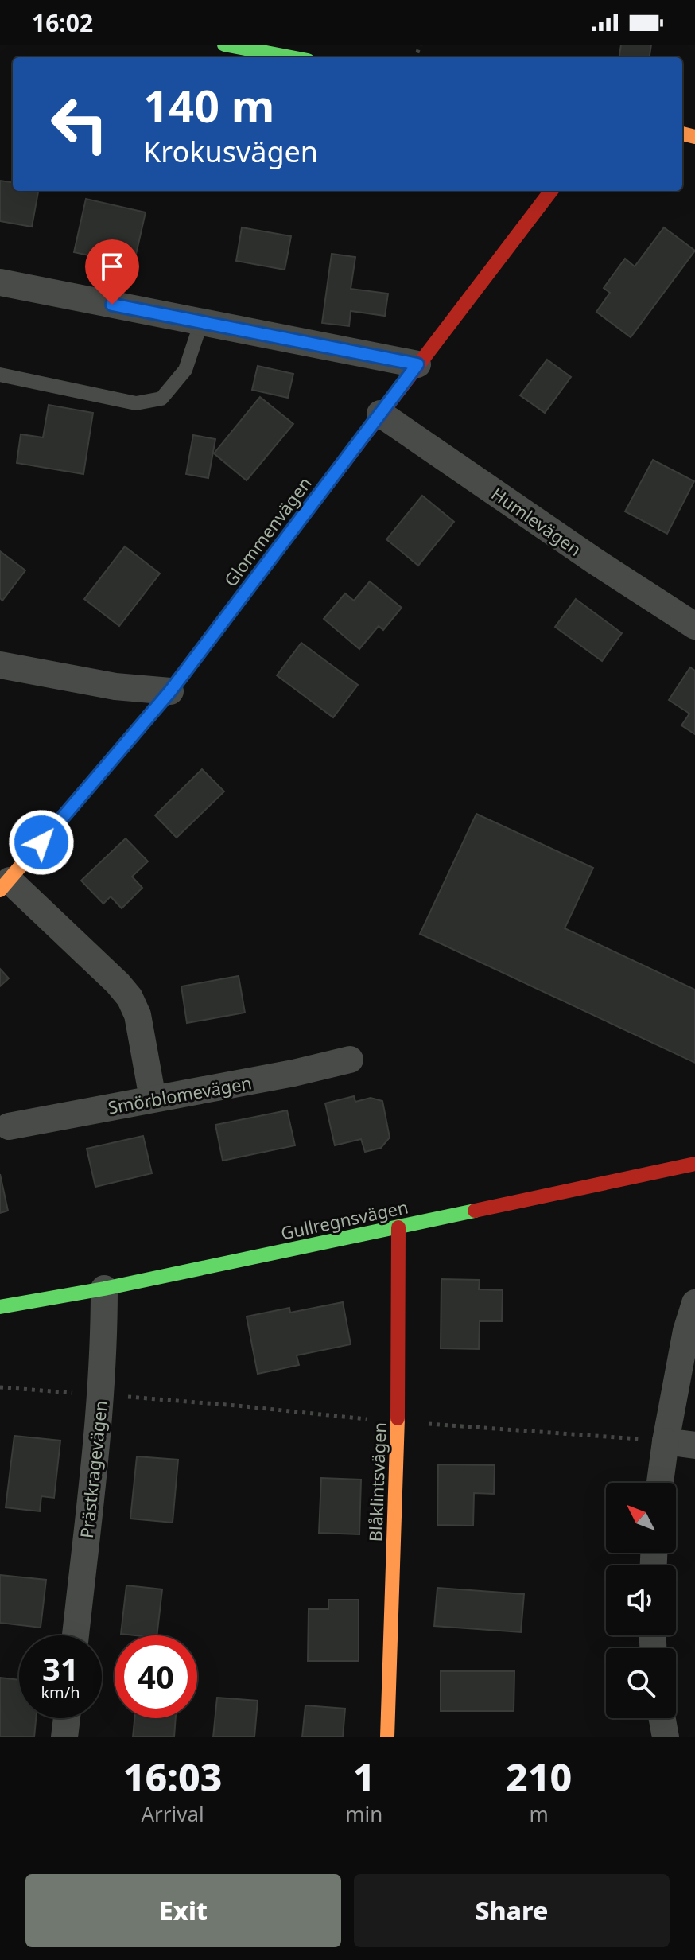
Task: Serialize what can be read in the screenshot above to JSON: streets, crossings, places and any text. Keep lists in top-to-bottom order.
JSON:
{
  "streets": {
    "street": [
      "Humlevägen",
      "Glommenvägen",
      "Smörblomevägen",
      "Gullregnsvägen",
      "Prästkragevägen",
      "Blåklintsvägen"
    ]
  },
  "crossings": [
    ["Humlevägen", "Glommenvägen"],
    ["Gullregnsvägen", "Prästkragevägen"],
    ["Gullregnsvägen", "Blåklintsvägen"]
  ],
  "north": "top left",
  "page": {
    "status": "16:02",
    "turn": ["140 m", "Krokusvägen"],
    "speed": "31 km/h",
    "limit": "40",
    "eta": [
      "16:03",
      "Arrival",
      "1",
      "min",
      "210",
      "m"
    ],
    "buttons": ["Exit", "Share"]
  }
}
